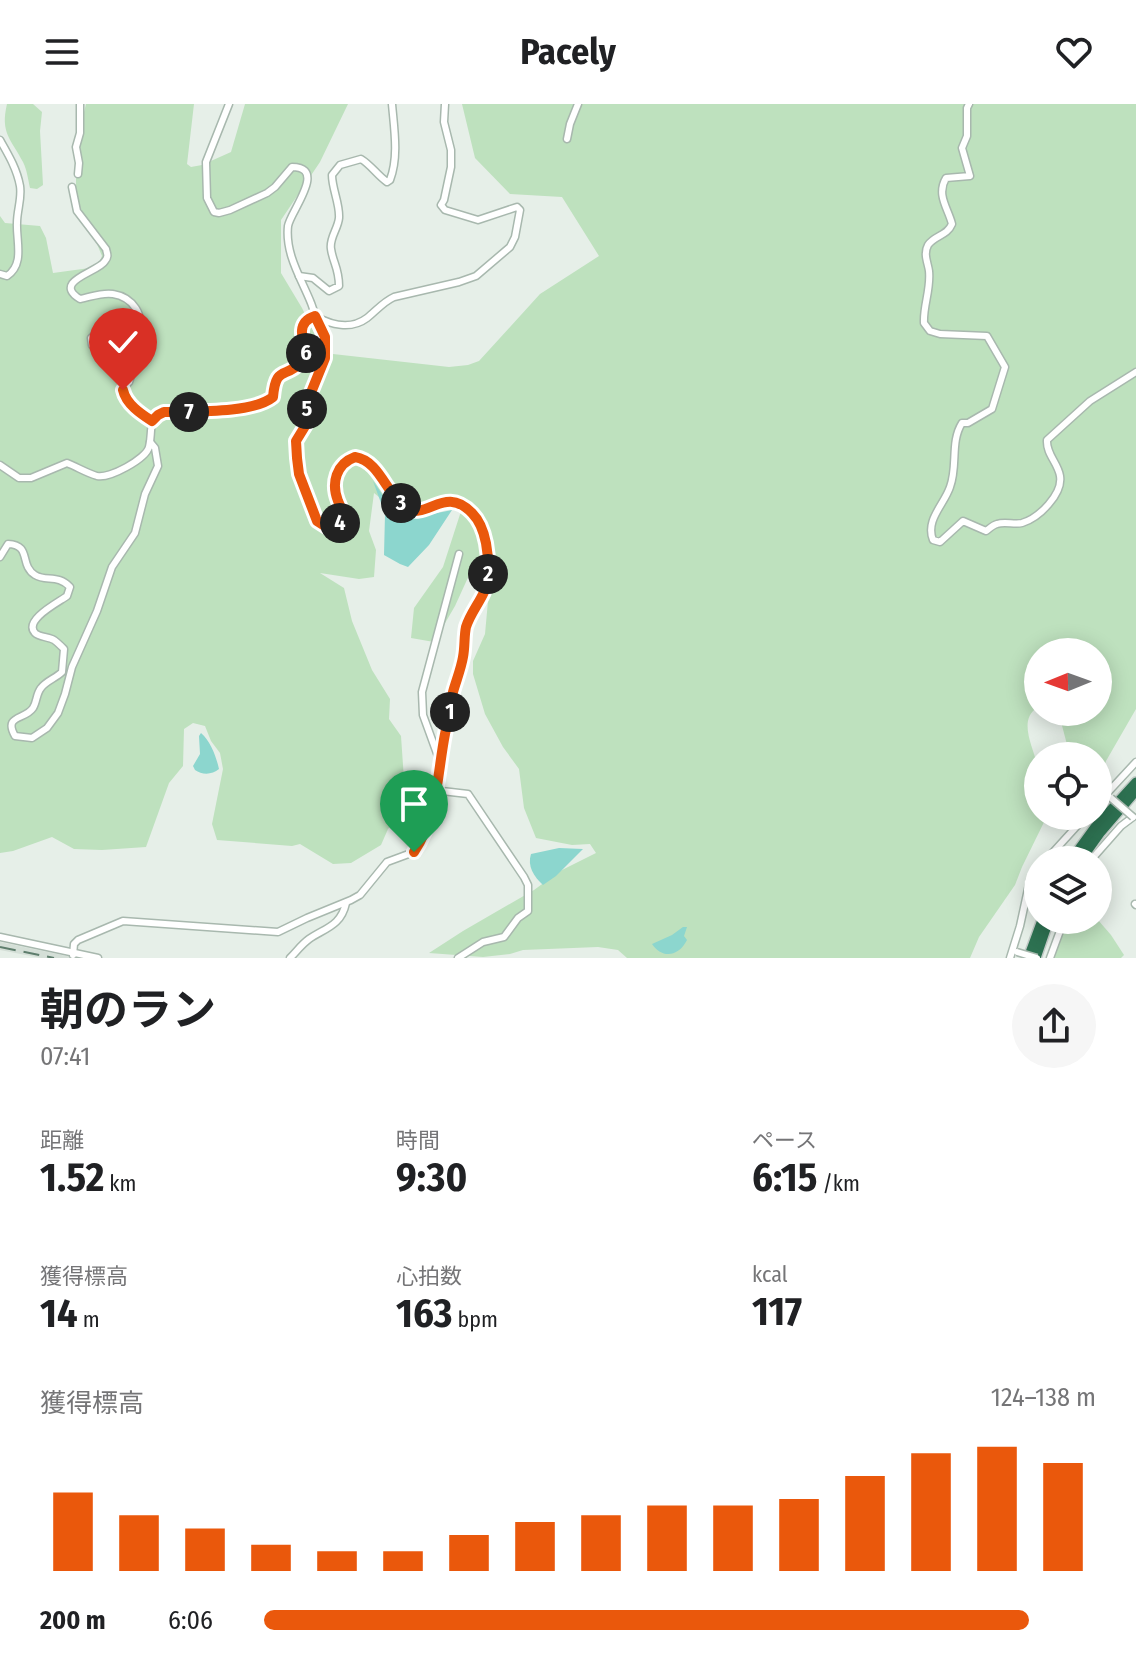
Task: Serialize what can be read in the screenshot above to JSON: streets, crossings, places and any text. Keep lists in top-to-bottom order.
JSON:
{
  "north": "left",
  "page": {
    "header": "Pacely",
    "pins": [
      "6",
      "5",
      "7",
      "3",
      "4",
      "2",
      "1"
    ],
    "heading": ["朝のラン", "07:41"],
    "stats": [
      ["距離", "1.52 km"],
      ["時間", "9:30"],
      ["ペース", "6:15 /km"],
      ["獲得標高", "14 m"],
      ["心拍数", "163 bpm"],
      ["kcal", "117"]
    ],
    "chart": ["獲得標高", "124–138 m"],
    "list": [
      {
        "name": "200 m",
        "note": "6:06"
      }
    ]
  }
}
